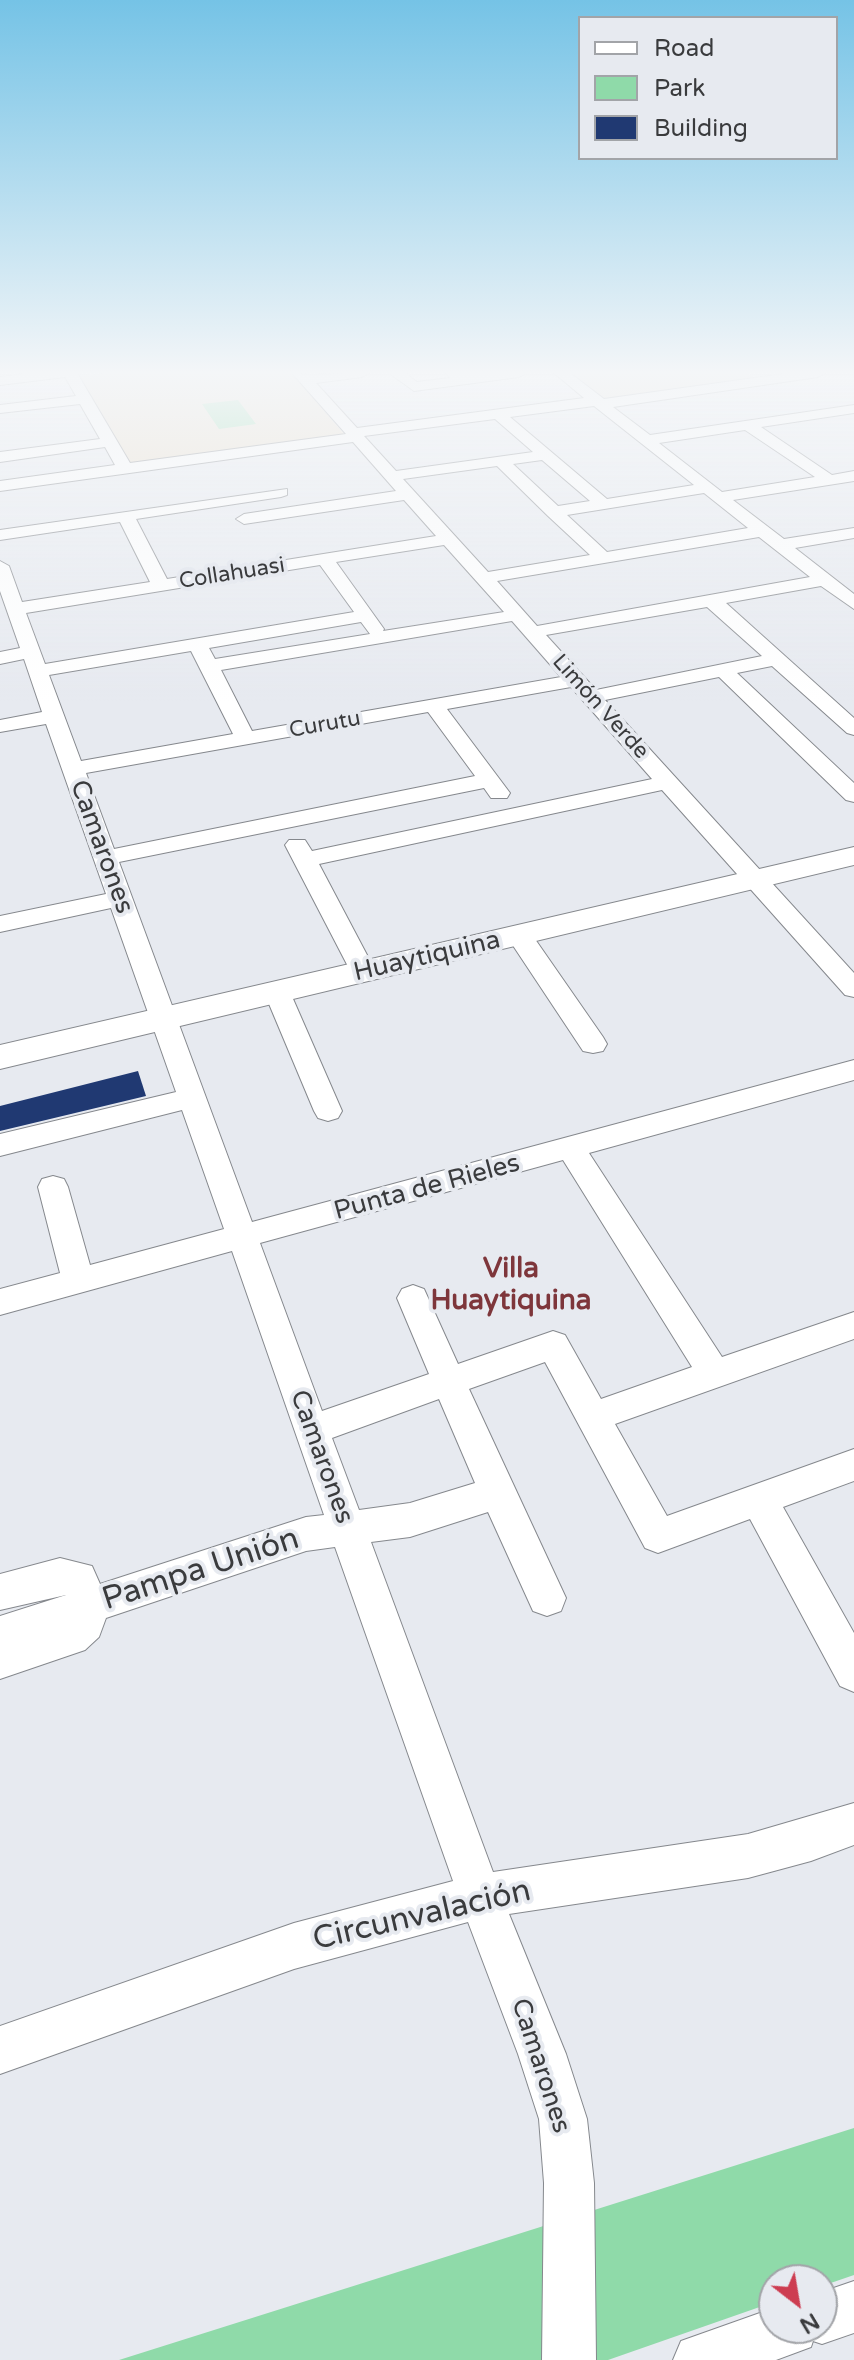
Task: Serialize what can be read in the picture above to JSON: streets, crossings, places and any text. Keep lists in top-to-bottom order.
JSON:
{
  "streets": {
    "main road": ["Huaytiquina"],
    "street": [
      "Collahuasi",
      "Limón Verde",
      "Curutu",
      "Camarones",
      "Punta de Rieles",
      "Pampa Unión",
      "Circunvalación"
    ]
  },
  "crossings": [
    ["Collahuasi", "Limón Verde"],
    ["Collahuasi", "Camarones"],
    ["Limón Verde", "Curutu"],
    ["Limón Verde", "Huaytiquina"],
    ["Curutu", "Camarones"],
    ["Camarones", "Huaytiquina"],
    ["Camarones", "Punta de Rieles"],
    ["Camarones", "Pampa Unión"],
    ["Camarones", "Circunvalación"]
  ],
  "districts": ["Villa Huaytiquina"],
  "legend": ["Road", "Park", "Building"],
  "north": "bottom right"
}
